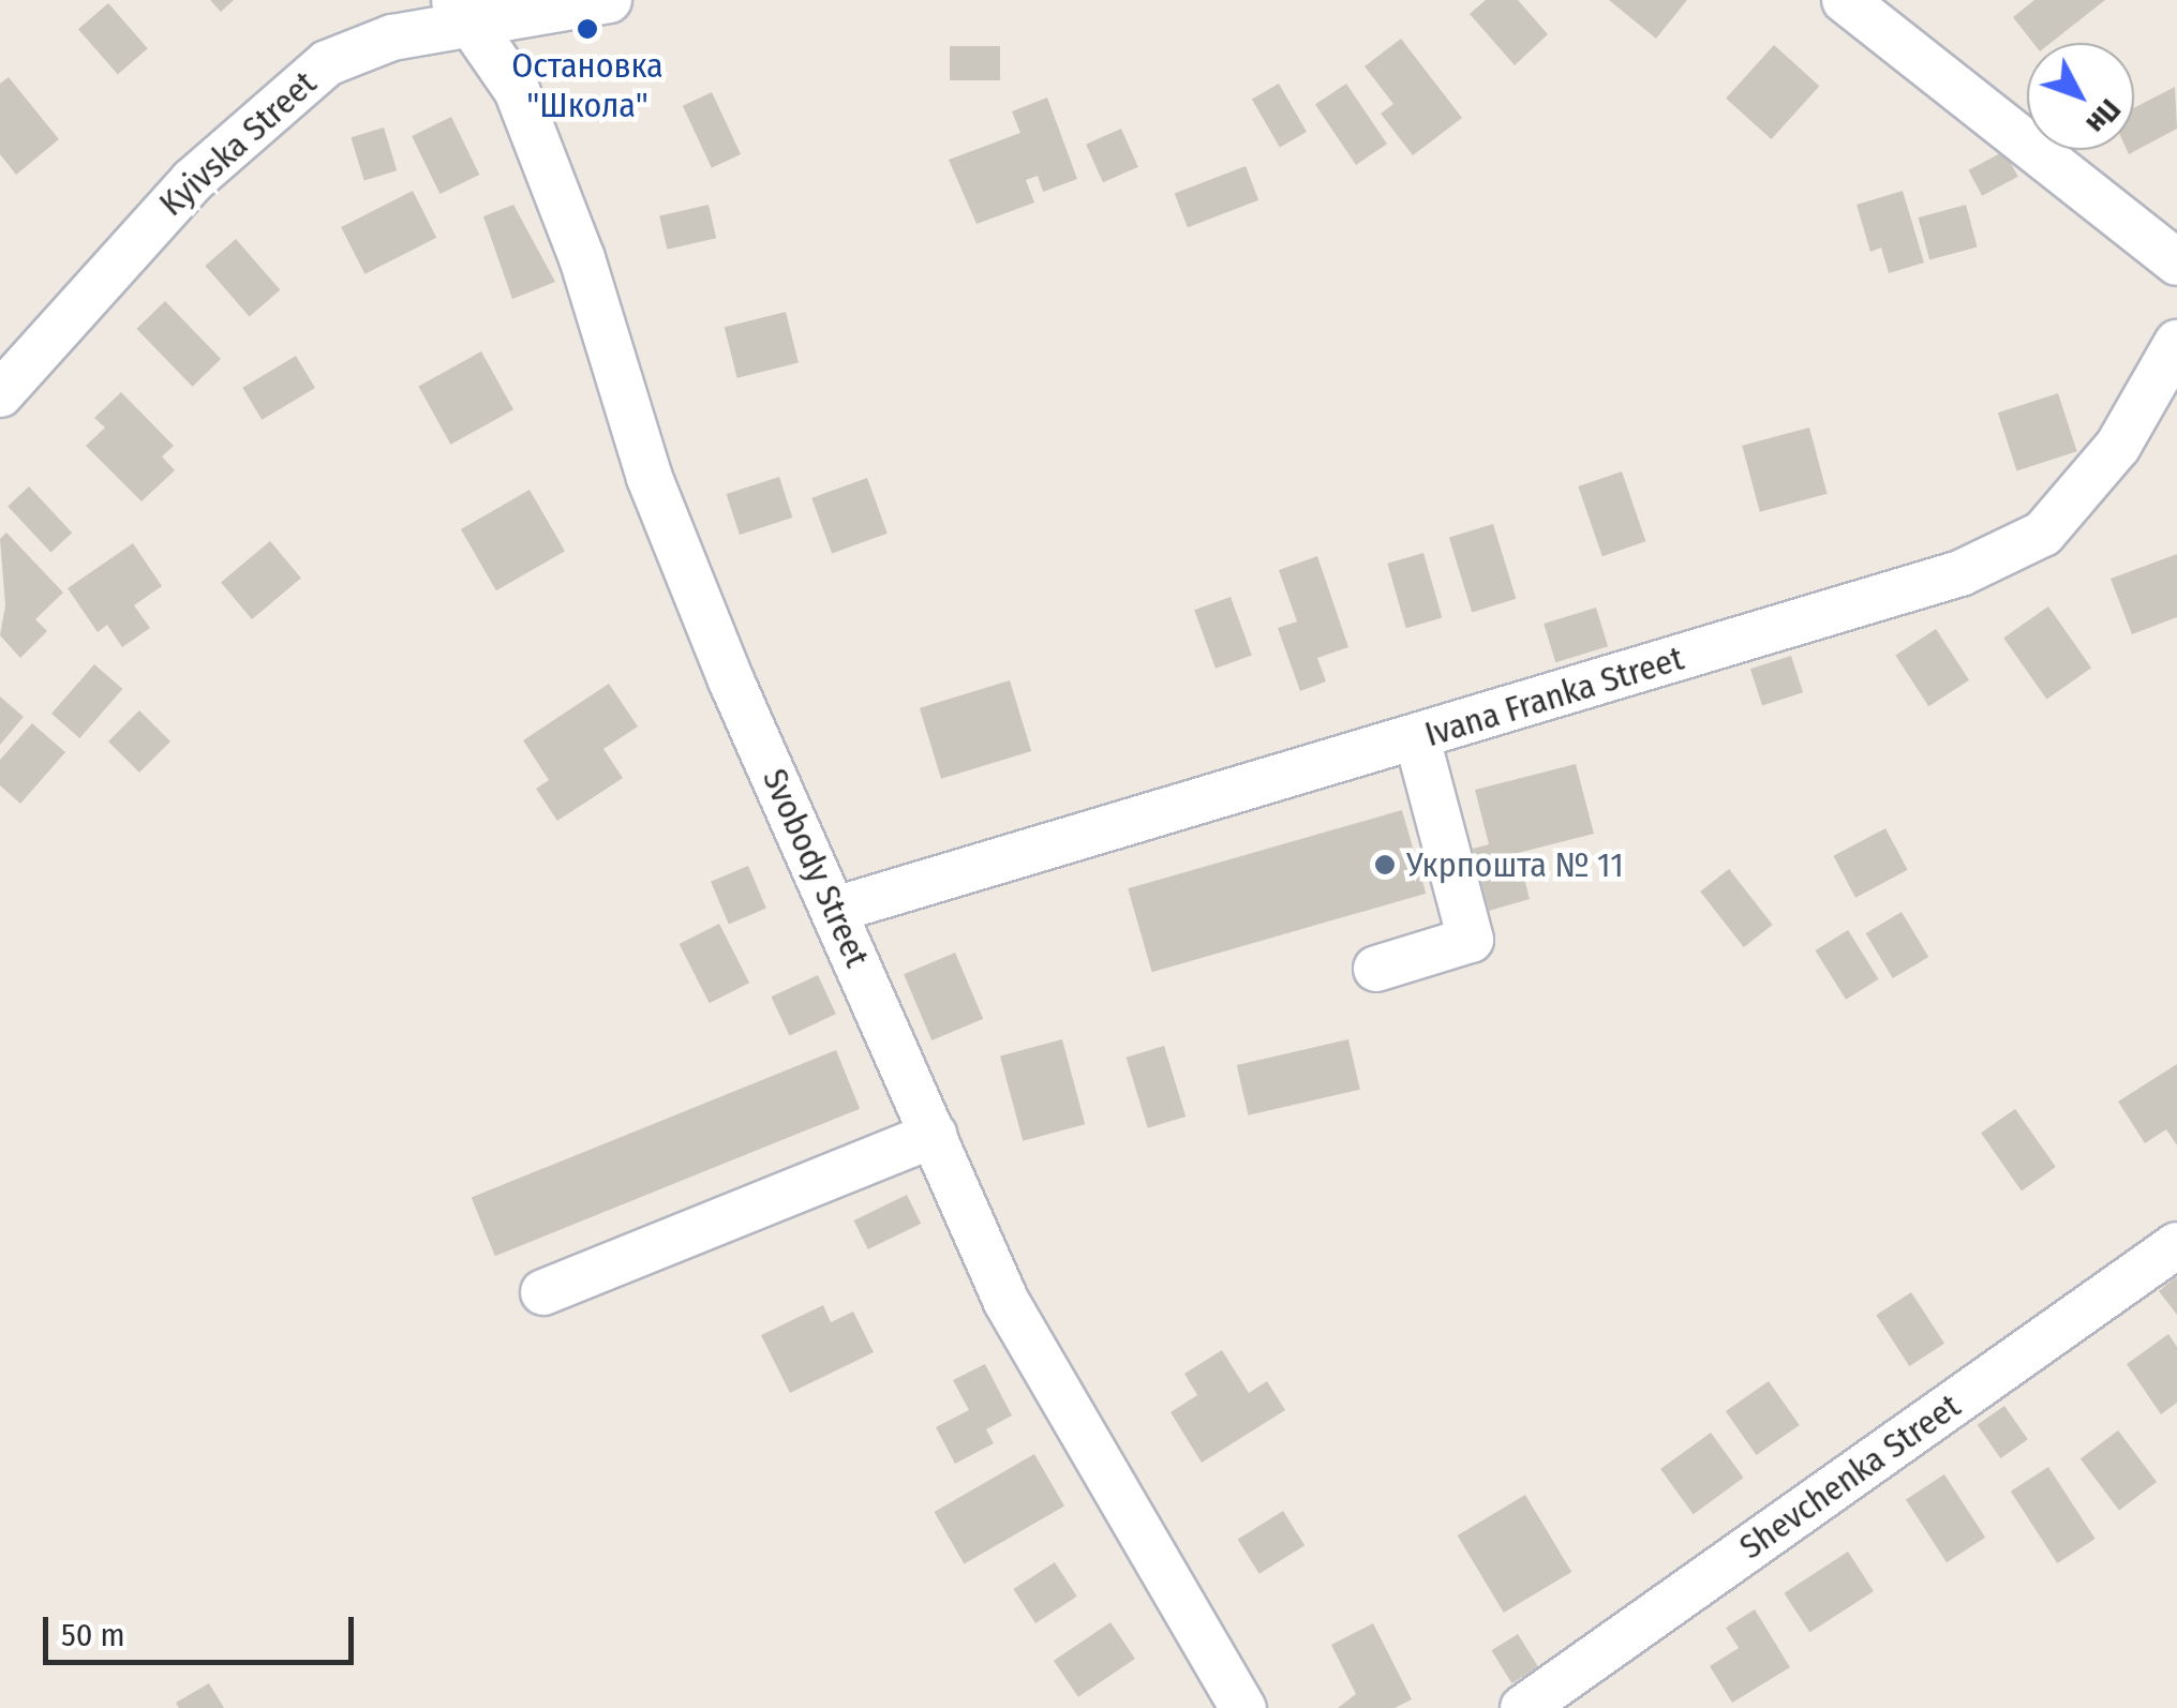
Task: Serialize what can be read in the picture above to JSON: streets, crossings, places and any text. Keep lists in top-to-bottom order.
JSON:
{
  "streets": {
    "street": [
      "Kyivska Street",
      "Ivana Franka Street",
      "Svobody Street",
      "Shevchenka Street"
    ]
  },
  "crossings": [
    ["Kyivska Street", "Svobody Street"],
    ["Ivana Franka Street", "Svobody Street"]
  ],
  "places": ["Остановка \"Школа\"", "Укрпошта № 11"],
  "scale_bar": "50 m",
  "north": "bottom right"
}
